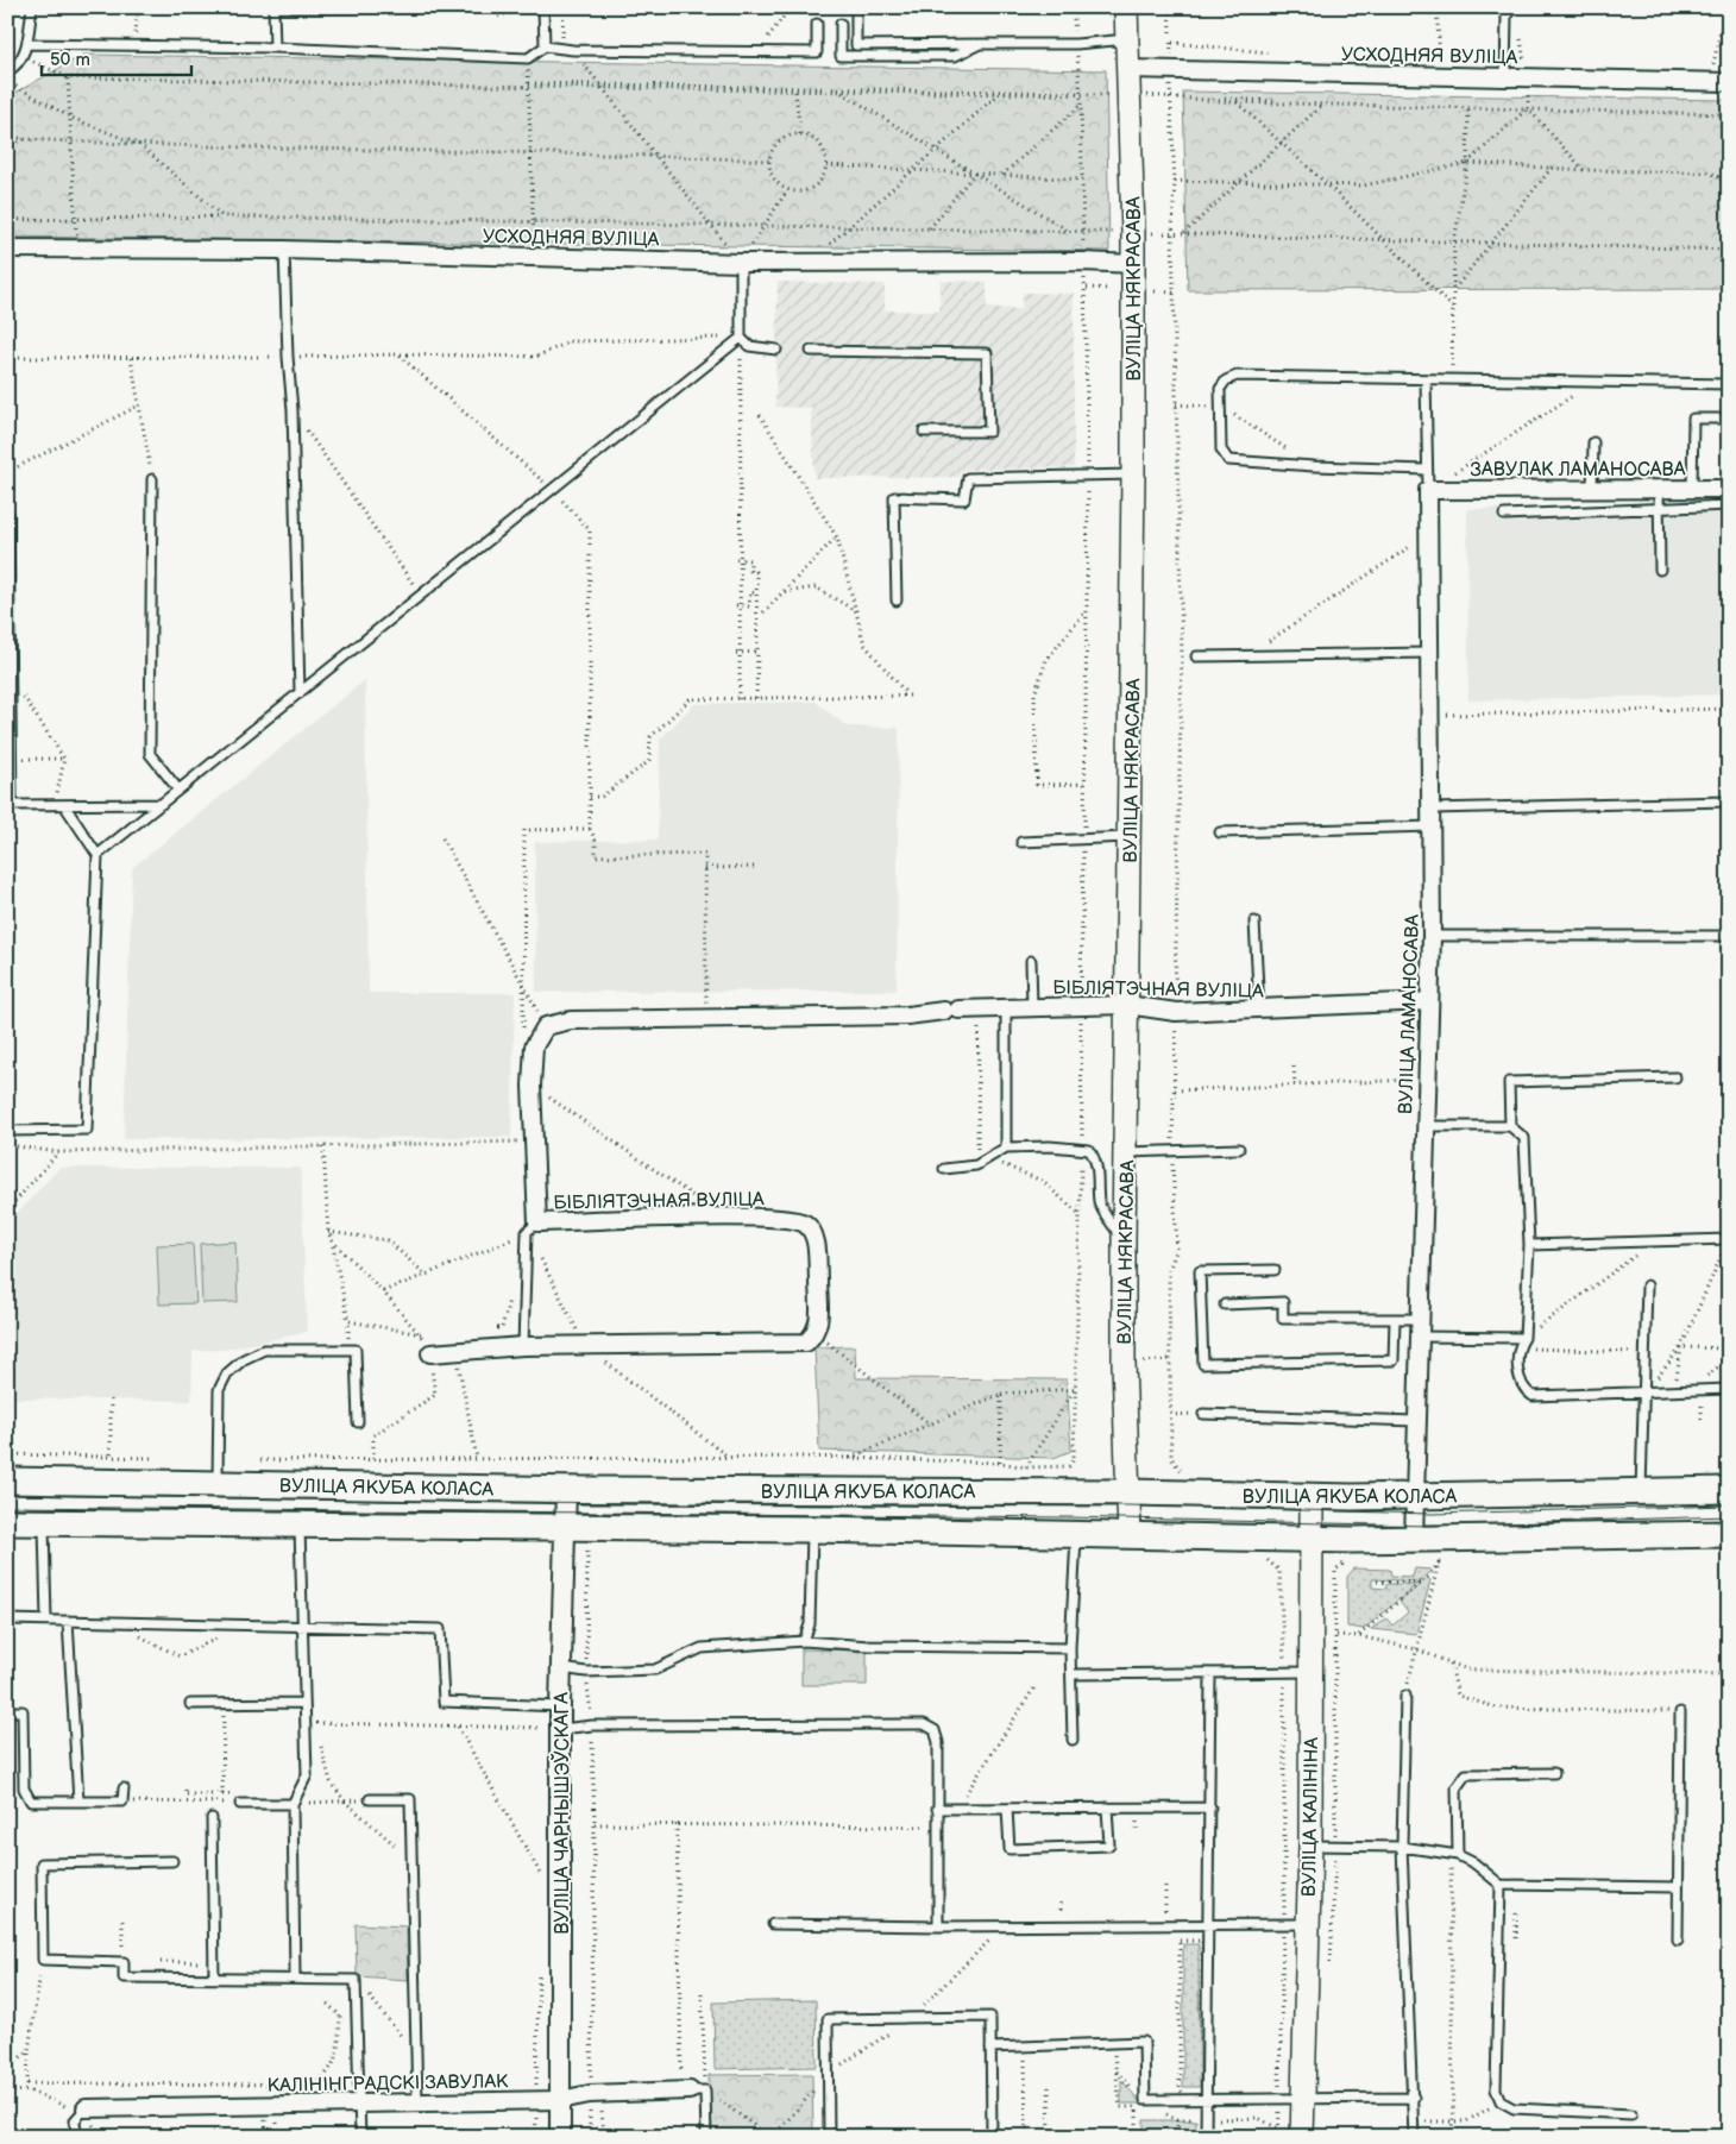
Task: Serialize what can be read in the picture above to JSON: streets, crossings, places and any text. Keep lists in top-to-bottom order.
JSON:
{
  "streets": {
    "main road": ["ВУЛІЦА НЯКРАСАВА", "ВУЛІЦА ЯКУБА КОЛАСА", "ВУЛІЦА КАЛІНІНА"],
    "street": [
      "УСХОДНЯЯ ВУЛІЦА",
      "ЗАВУЛАК ЛАМАНОСАВА",
      "БІБЛІЯТЭЧНАЯ ВУЛІЦА",
      "ВУЛІЦА ЛАМАНОСАВА",
      "ВУЛІЦА ЧАРНЫШЭЎСКАГА",
      "КАЛІНІНГРАДСКІ ЗАВУЛАК"
    ]
  },
  "crossings": [
    ["УСХОДНЯЯ ВУЛІЦА", "ВУЛІЦА НЯКРАСАВА"],
    ["ВУЛІЦА НЯКРАСАВА", "БІБЛІЯТЭЧНАЯ ВУЛІЦА"],
    ["ВУЛІЦА НЯКРАСАВА", "ВУЛІЦА ЯКУБА КОЛАСА"],
    ["ЗАВУЛАК ЛАМАНОСАВА", "ВУЛІЦА ЛАМАНОСАВА"],
    ["БІБЛІЯТЭЧНАЯ ВУЛІЦА", "ВУЛІЦА ЛАМАНОСАВА"],
    ["ВУЛІЦА ЛАМАНОСАВА", "ВУЛІЦА ЯКУБА КОЛАСА"],
    ["ВУЛІЦА ЯКУБА КОЛАСА", "ВУЛІЦА ЧАРНЫШЭЎСКАГА"],
    ["ВУЛІЦА ЯКУБА КОЛАСА", "ВУЛІЦА КАЛІНІНА"],
    ["ВУЛІЦА ЧАРНЫШЭЎСКАГА", "КАЛІНІНГРАДСКІ ЗАВУЛАК"]
  ],
  "scale_bar": "50 m"
}
